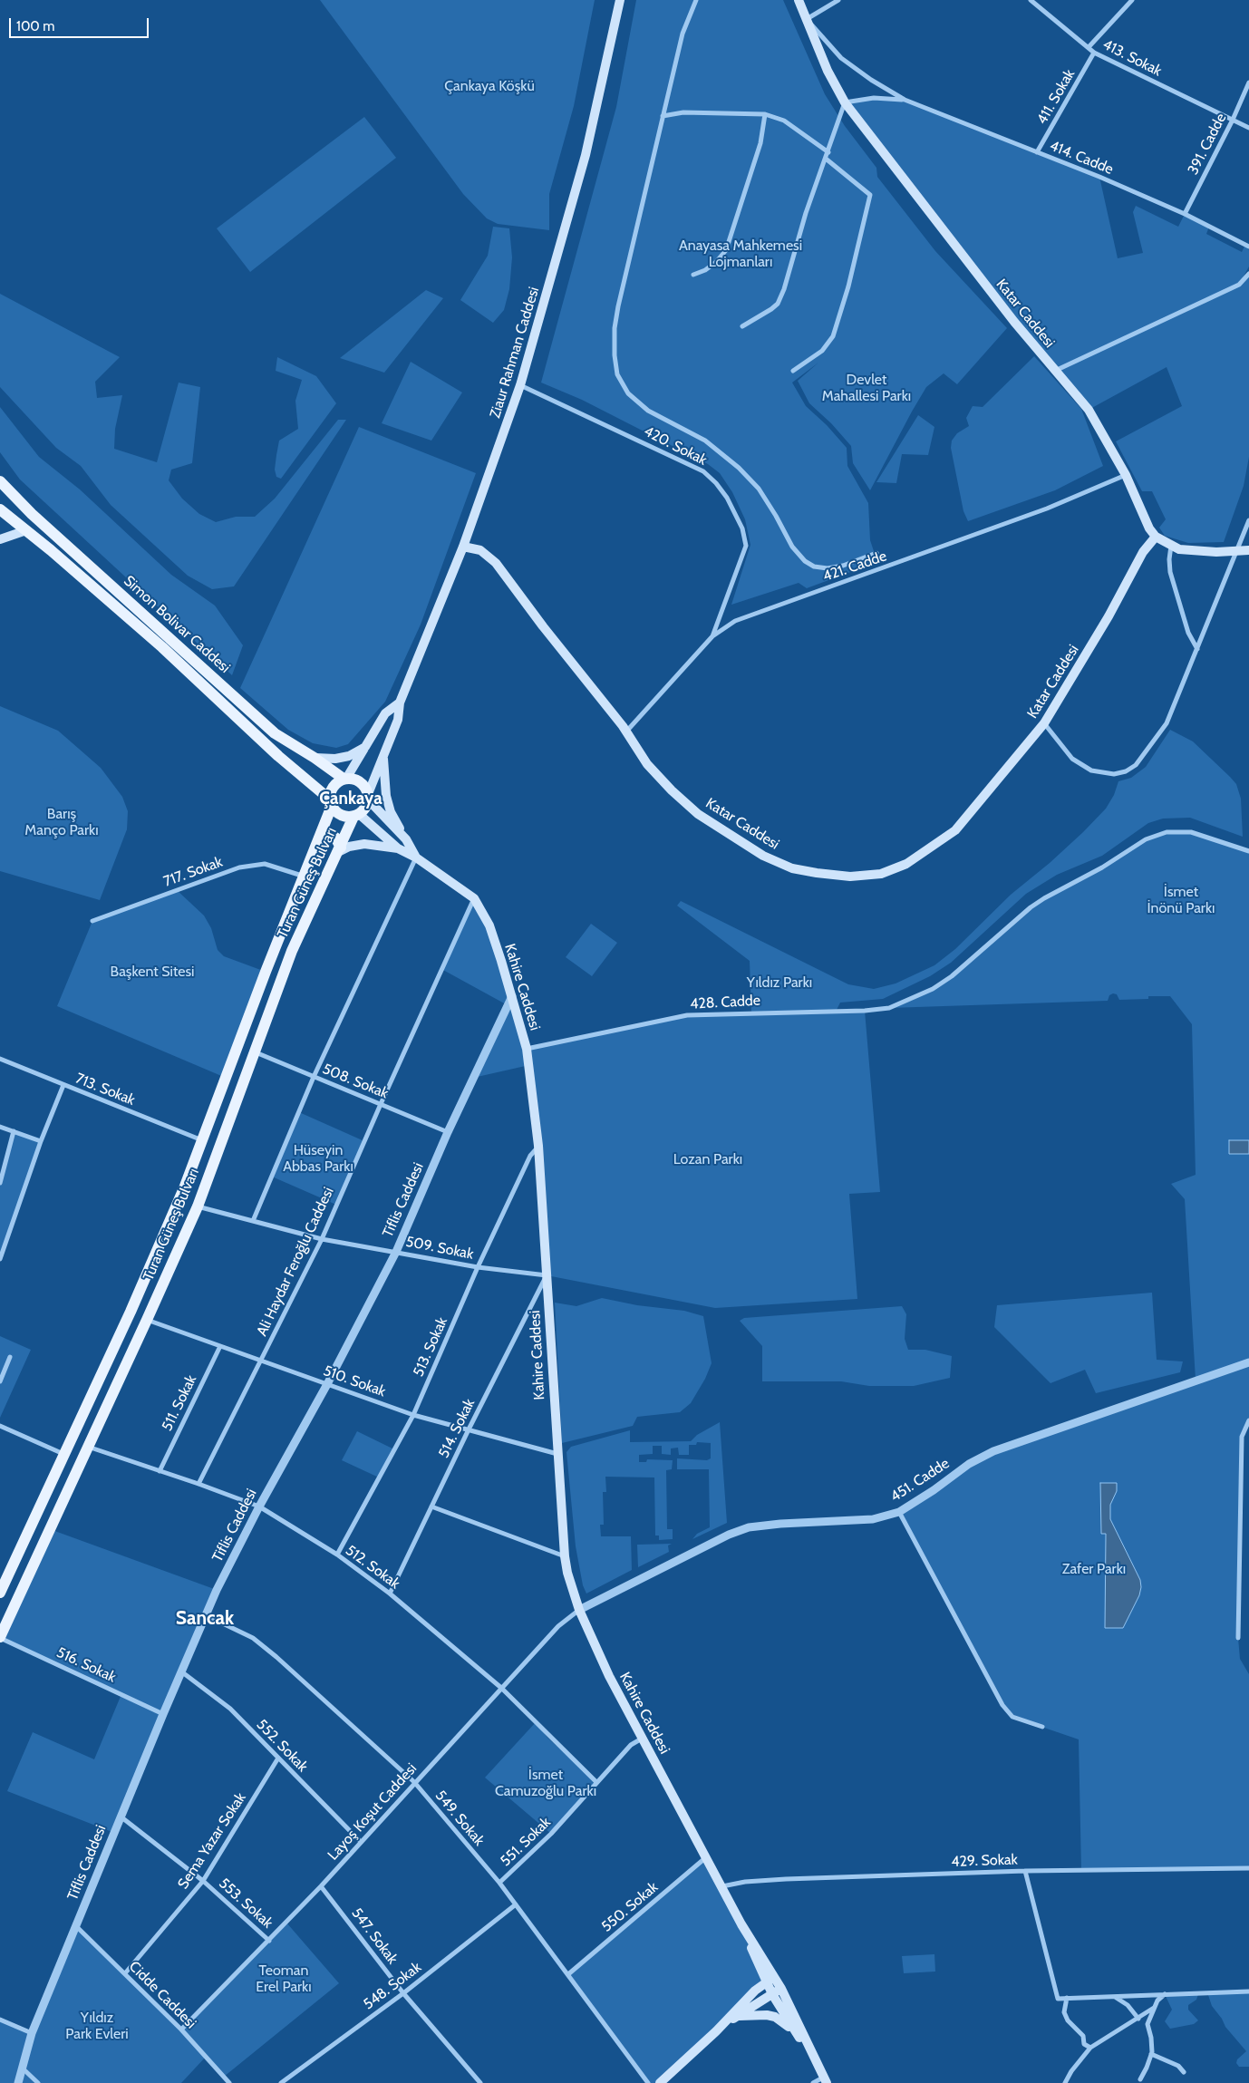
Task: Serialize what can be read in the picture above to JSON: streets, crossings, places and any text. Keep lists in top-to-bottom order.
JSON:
{
  "streets": {
    "main road": [
      "Katar Caddesi",
      "Ziaur Rahman Caddesi",
      "Simon Bolivar Caddesi",
      "Turan Güneş Bulvarı",
      "Kahire Caddesi"
    ],
    "street": [
      "413. Sokak",
      "411. Sokak",
      "391. Cadde",
      "414. Cadde",
      "420. Sokak",
      "421. Cadde",
      "717. Sokak",
      "428. Cadde",
      "508. Sokak",
      "713. Sokak",
      "Tiflis Caddesi",
      "509. Sokak",
      "Ali Haydar Feroğlu Caddesi",
      "513. Sokak",
      "510. Sokak",
      "511. Sokak",
      "514. Sokak",
      "451. Cadde",
      "512. Sokak",
      "516. Sokak",
      "552. Sokak",
      "Layoş Koşut Caddesi",
      "549. Sokak",
      "Sema Yazar Sokak",
      "551. Sokak",
      "429. Sokak",
      "553. Sokak",
      "550. Sokak",
      "547. Sokak",
      "548. Sokak",
      "Cidde Caddesi"
    ]
  },
  "crossings": [
    ["413. Sokak", "411. Sokak"],
    ["413. Sokak", "391. Cadde"],
    ["411. Sokak", "414. Cadde"],
    ["391. Cadde", "414. Cadde"],
    ["Katar Caddesi", "Ziaur Rahman Caddesi"],
    ["Katar Caddesi", "421. Cadde"],
    ["Ziaur Rahman Caddesi", "420. Sokak"],
    ["Ziaur Rahman Caddesi", "Simon Bolivar Caddesi"],
    ["Ziaur Rahman Caddesi", "Turan Güneş Bulvarı"],
    ["Ziaur Rahman Caddesi", "Kahire Caddesi"],
    ["420. Sokak", "421. Cadde"],
    ["Simon Bolivar Caddesi", "Turan Güneş Bulvarı"],
    ["Simon Bolivar Caddesi", "Kahire Caddesi"],
    ["717. Sokak", "Turan Güneş Bulvarı"],
    ["Turan Güneş Bulvarı", "Kahire Caddesi"],
    ["Turan Güneş Bulvarı", "508. Sokak"],
    ["Turan Güneş Bulvarı", "713. Sokak"],
    ["Turan Güneş Bulvarı", "509. Sokak"],
    ["Turan Güneş Bulvarı", "510. Sokak"],
    ["Turan Güneş Bulvarı", "512. Sokak"],
    ["Turan Güneş Bulvarı", "516. Sokak"],
    ["Kahire Caddesi", "428. Cadde"],
    ["Kahire Caddesi", "Tiflis Caddesi"],
    ["Kahire Caddesi", "509. Sokak"],
    ["Kahire Caddesi", "Ali Haydar Feroğlu Caddesi"],
    ["Kahire Caddesi", "513. Sokak"],
    ["Kahire Caddesi", "510. Sokak"],
    ["Kahire Caddesi", "514. Sokak"],
    ["Kahire Caddesi", "451. Cadde"],
    ["Kahire Caddesi", "Layoş Koşut Caddesi"],
    ["Kahire Caddesi", "551. Sokak"],
    ["Kahire Caddesi", "429. Sokak"],
    ["Kahire Caddesi", "550. Sokak"],
    ["508. Sokak", "Tiflis Caddesi"],
    ["508. Sokak", "Ali Haydar Feroğlu Caddesi"],
    ["Tiflis Caddesi", "509. Sokak"],
    ["Tiflis Caddesi", "510. Sokak"],
    ["Tiflis Caddesi", "512. Sokak"],
    ["Tiflis Caddesi", "516. Sokak"],
    ["Tiflis Caddesi", "552. Sokak"],
    ["Tiflis Caddesi", "549. Sokak"],
    ["Tiflis Caddesi", "553. Sokak"],
    ["Tiflis Caddesi", "Cidde Caddesi"],
    ["509. Sokak", "Ali Haydar Feroğlu Caddesi"],
    ["509. Sokak", "513. Sokak"],
    ["509. Sokak", "514. Sokak"],
    ["Ali Haydar Feroğlu Caddesi", "510. Sokak"],
    ["Ali Haydar Feroğlu Caddesi", "512. Sokak"],
    ["513. Sokak", "510. Sokak"],
    ["513. Sokak", "512. Sokak"],
    ["510. Sokak", "511. Sokak"],
    ["510. Sokak", "514. Sokak"],
    ["511. Sokak", "512. Sokak"],
    ["514. Sokak", "512. Sokak"],
    ["451. Cadde", "Layoş Koşut Caddesi"],
    ["512. Sokak", "Layoş Koşut Caddesi"],
    ["512. Sokak", "551. Sokak"],
    ["552. Sokak", "Layoş Koşut Caddesi"],
    ["552. Sokak", "Sema Yazar Sokak"],
    ["Layoş Koşut Caddesi", "549. Sokak"],
    ["Layoş Koşut Caddesi", "553. Sokak"],
    ["Layoş Koşut Caddesi", "547. Sokak"],
    ["Layoş Koşut Caddesi", "Cidde Caddesi"],
    ["549. Sokak", "551. Sokak"],
    ["549. Sokak", "550. Sokak"],
    ["549. Sokak", "548. Sokak"],
    ["Sema Yazar Sokak", "553. Sokak"],
    ["Sema Yazar Sokak", "Cidde Caddesi"],
    ["547. Sokak", "548. Sokak"]
  ],
  "districts": ["Çankaya", "Sancak"],
  "parks": [
    "Çankaya Köşkü",
    "Anayasa Mahkemesi Lojmanları",
    "Devlet Mahallesi Parkı",
    "Barış Manço Parkı",
    "İsmet İnönü Parkı",
    "Başkent Sitesi",
    "Yıldız Parkı",
    "Hüseyin Abbas Parkı",
    "Lozan Parkı",
    "Zafer Parkı",
    "İsmet Camuzoğlu Parkı",
    "Teoman Erel Parkı",
    "Yıldız Park Evleri"
  ],
  "scale_bar": "100 m"
}
